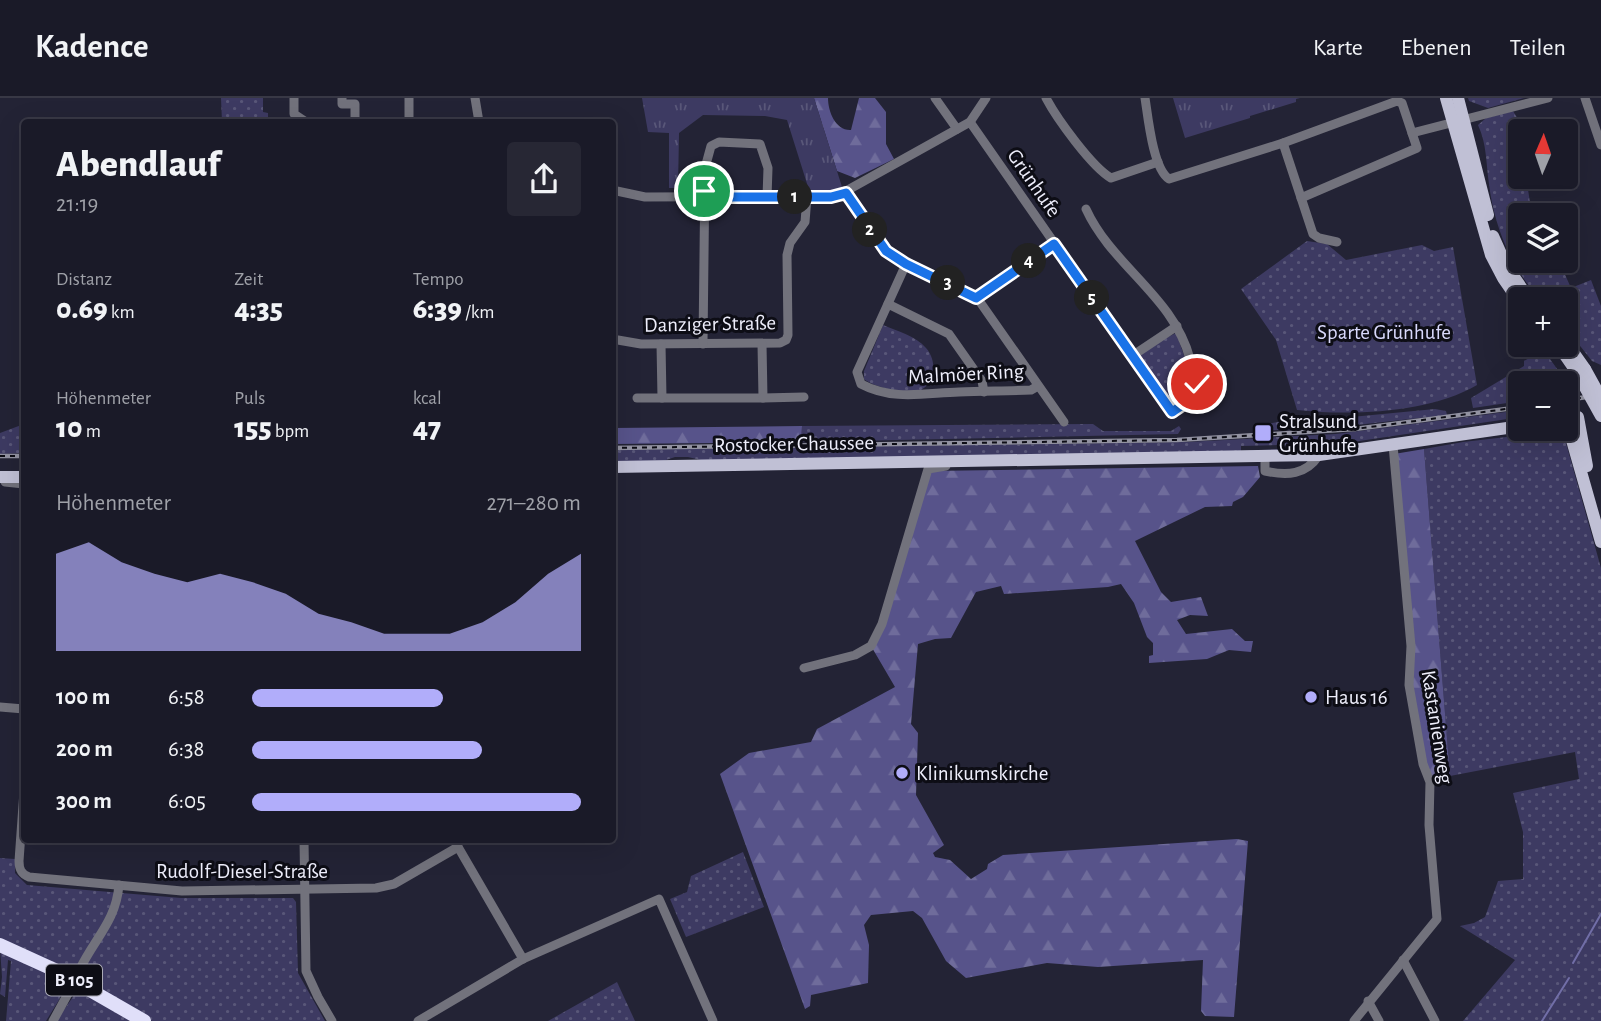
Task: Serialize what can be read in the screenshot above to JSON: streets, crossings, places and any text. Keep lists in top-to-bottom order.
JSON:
{
  "streets": {
    "highway": ["B 105"],
    "main road": ["Rostocker Chaussee"],
    "street": [
      "Grünhufe",
      "Danziger Straße",
      "Malmöer Ring",
      "Kastanienweg",
      "Rudolf-Diesel-Straße"
    ]
  },
  "crossings": [
    ["Rostocker Chaussee", "Kastanienweg"]
  ],
  "parks": ["Sparte Grünhufe"],
  "places": {
    "transit": ["Stralsund Grünhufe"],
    "other": ["Haus 16", "Klinikumskirche"]
  },
  "north": "top",
  "page": {
    "header": "Kadence",
    "nav": ["Karte", "Ebenen", "Teilen"],
    "map_buttons": ["+", "−"],
    "heading": ["Abendlauf", "21:19"],
    "pins": [
      "1",
      "2",
      "4",
      "3",
      "5"
    ],
    "stats": [
      ["Distanz", "0.69 km"],
      ["Zeit", "4:35"],
      ["Tempo", "6:39 /km"],
      ["Höhenmeter", "10 m"],
      ["Puls", "155 bpm"],
      ["kcal", "47"]
    ],
    "chart": ["Höhenmeter", "271–280 m"],
    "list": [
      {
        "name": "100 m",
        "note": "6:58"
      },
      {
        "name": "200 m",
        "note": "6:38"
      },
      {
        "name": "300 m",
        "note": "6:05"
      }
    ]
  }
}
